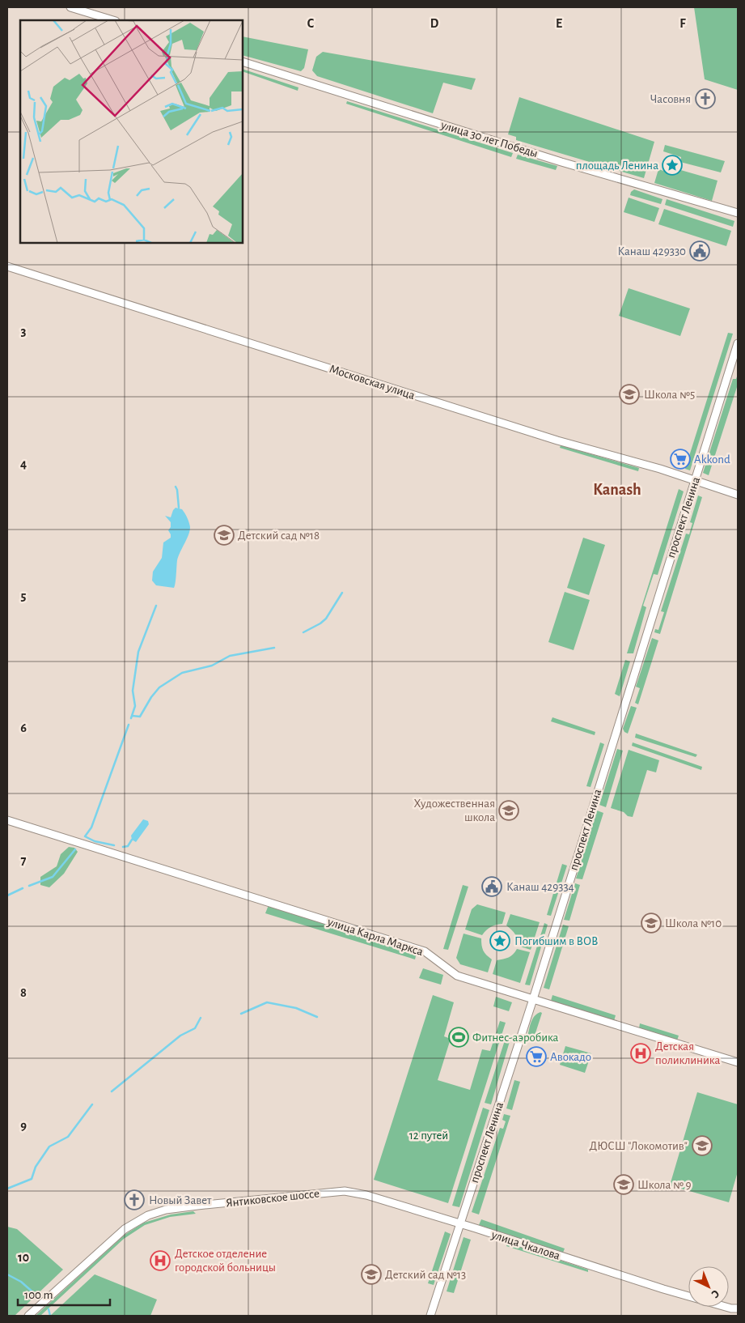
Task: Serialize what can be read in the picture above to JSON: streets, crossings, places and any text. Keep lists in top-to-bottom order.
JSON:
{
  "streets": {
    "street": [
      "улица 30 лет Победы",
      "Московская улица",
      "проспект Ленина",
      "улица Карла Маркса",
      "Янтиковское шоссе",
      "улица Чкалова"
    ]
  },
  "crossings": [
    ["Московская улица", "проспект Ленина"],
    ["проспект Ленина", "улица Карла Маркса"],
    ["проспект Ленина", "улица Чкалова"],
    ["Янтиковское шоссе", "улица Чкалова"]
  ],
  "districts": ["Kanash"],
  "parks": ["12 путей"],
  "places": {
    "church": ["Часовня", "Новый Завет"],
    "place": ["площадь Ленина", "Погибшим в ВОВ"],
    "public building": ["Канаш 429330", "Канаш 429334"],
    "school or university": [
      "Школа №5",
      "Детский сад №18",
      "Художественная школа",
      "Школа №10",
      "ДЮСШ \"Локомотив\"",
      "Школа № 9",
      "Детский сад №13"
    ],
    "supermarket": ["Akkond", "Авокадо"],
    "sports": ["Фитнес-аэробика"],
    "hospital": ["Детская поликлиника", "Детское отделение городской больницы"]
  },
  "scale_bar": "100 m",
  "north": "bottom right",
  "grid": {
    "columns": [
      "C",
      "D",
      "E",
      "F"
    ],
    "rows": [
      "3",
      "4",
      "5",
      "6",
      "7",
      "8",
      "9",
      "10"
    ]
  }
}
